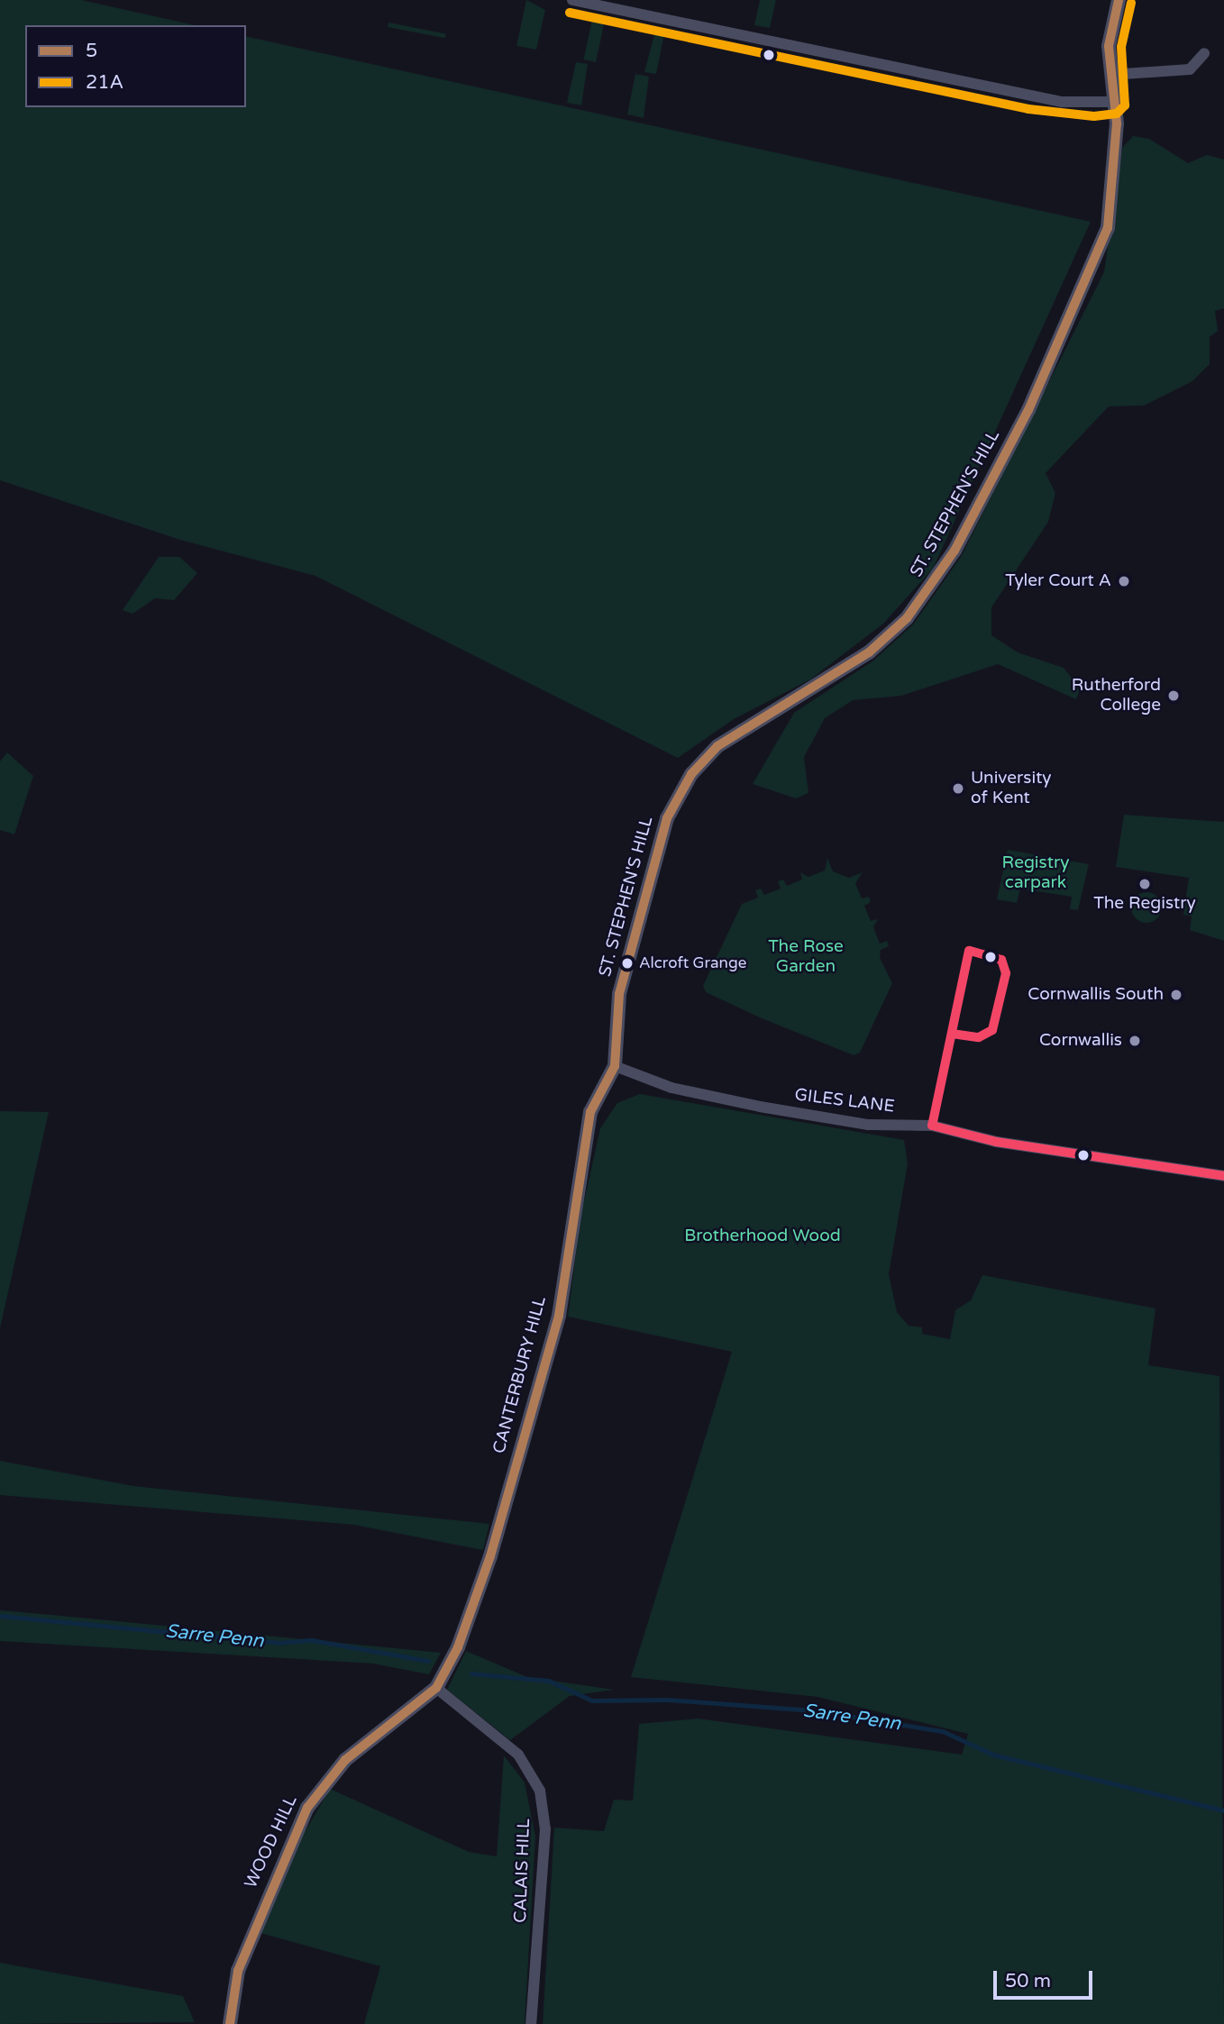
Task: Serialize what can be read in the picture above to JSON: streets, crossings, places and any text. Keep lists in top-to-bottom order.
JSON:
{
  "streets": {
    "street": [
      "ST. STEPHEN'S HILL",
      "GILES LANE",
      "CANTERBURY HILL",
      "WOOD HILL",
      "CALAIS HILL"
    ]
  },
  "crossings": [
    ["ST. STEPHEN'S HILL", "GILES LANE"],
    ["ST. STEPHEN'S HILL", "CANTERBURY HILL"],
    ["GILES LANE", "CANTERBURY HILL"],
    ["CANTERBURY HILL", "WOOD HILL"],
    ["CANTERBURY HILL", "CALAIS HILL"],
    ["WOOD HILL", "CALAIS HILL"]
  ],
  "water": ["Sarre Penn"],
  "parks": ["Registry carpark", "The Rose Garden", "Brotherhood Wood"],
  "places": [
    "Tyler Court A",
    "Rutherford College",
    "University of Kent",
    "The Registry",
    "Alcroft Grange",
    "Cornwallis South",
    "Cornwallis"
  ],
  "lines": ["transit line 5", "transit line 21A"],
  "legend": ["5", "21A"],
  "scale_bar": "50 m"
}
